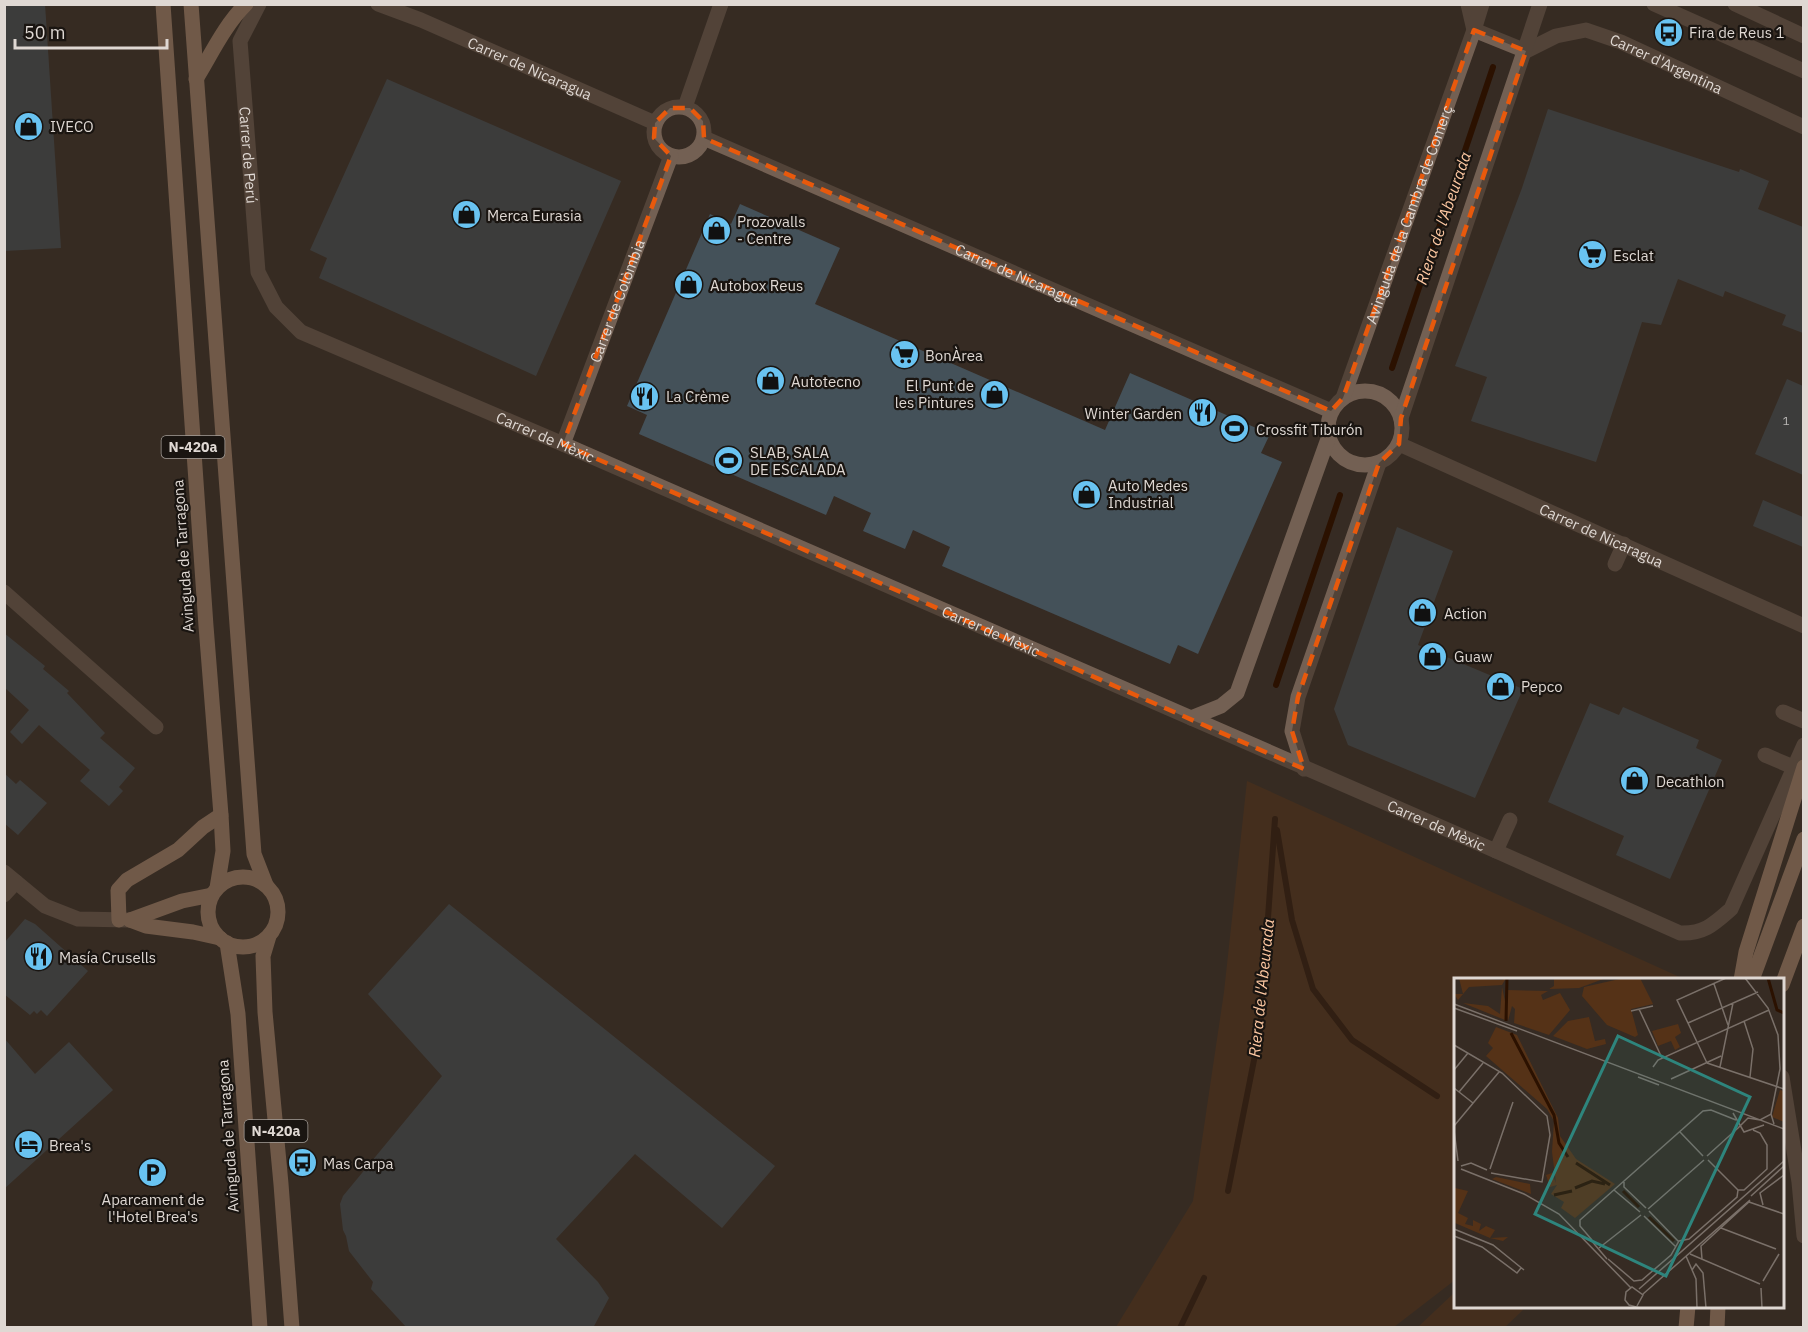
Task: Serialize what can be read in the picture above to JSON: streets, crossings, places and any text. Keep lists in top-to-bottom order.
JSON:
{
  "streets": {
    "main road": ["N-420a", "Avinguda de Tarragona"],
    "street": [
      "Carrer d'Argentina",
      "Carrer de Nicaragua",
      "Carrer de Perú",
      "Avinguda de la Cambra de Comerç",
      "Carrer de Colòmbia",
      "Carrer de Mèxic"
    ]
  },
  "crossings": [
    ["Carrer de Nicaragua", "Avinguda de la Cambra de Comerç"],
    ["Carrer de Nicaragua", "Carrer de Colòmbia"],
    ["Carrer de Perú", "Carrer de Mèxic"],
    ["Carrer de Colòmbia", "Carrer de Mèxic"],
    ["N-420a", "Avinguda de Tarragona"]
  ],
  "water": ["Riera de l'Abeurada"],
  "places": {
    "bus stop": ["Fira de Reus 1", "Mas Carpa"],
    "shop": [
      "IVECO",
      "Merca Eurasia",
      "Prozovalls - Centre",
      "Autobox Reus",
      "Autotecno",
      "El Punt de les Pintures",
      "Auto Medes Industrial",
      "Action",
      "Guaw",
      "Pepco",
      "Decathlon"
    ],
    "supermarket": ["Esclat", "BonÀrea"],
    "restaurant": ["La Crème", "Winter Garden", "Masía Crusells"],
    "sports": ["Crossfit Tiburón", "SLAB, SALA DE ESCALADA"],
    "hotel": ["Brea's"],
    "parking": ["Aparcament de l'Hotel Brea's"]
  },
  "house_numbers": ["1"],
  "scale_bar": "50 m"
}
